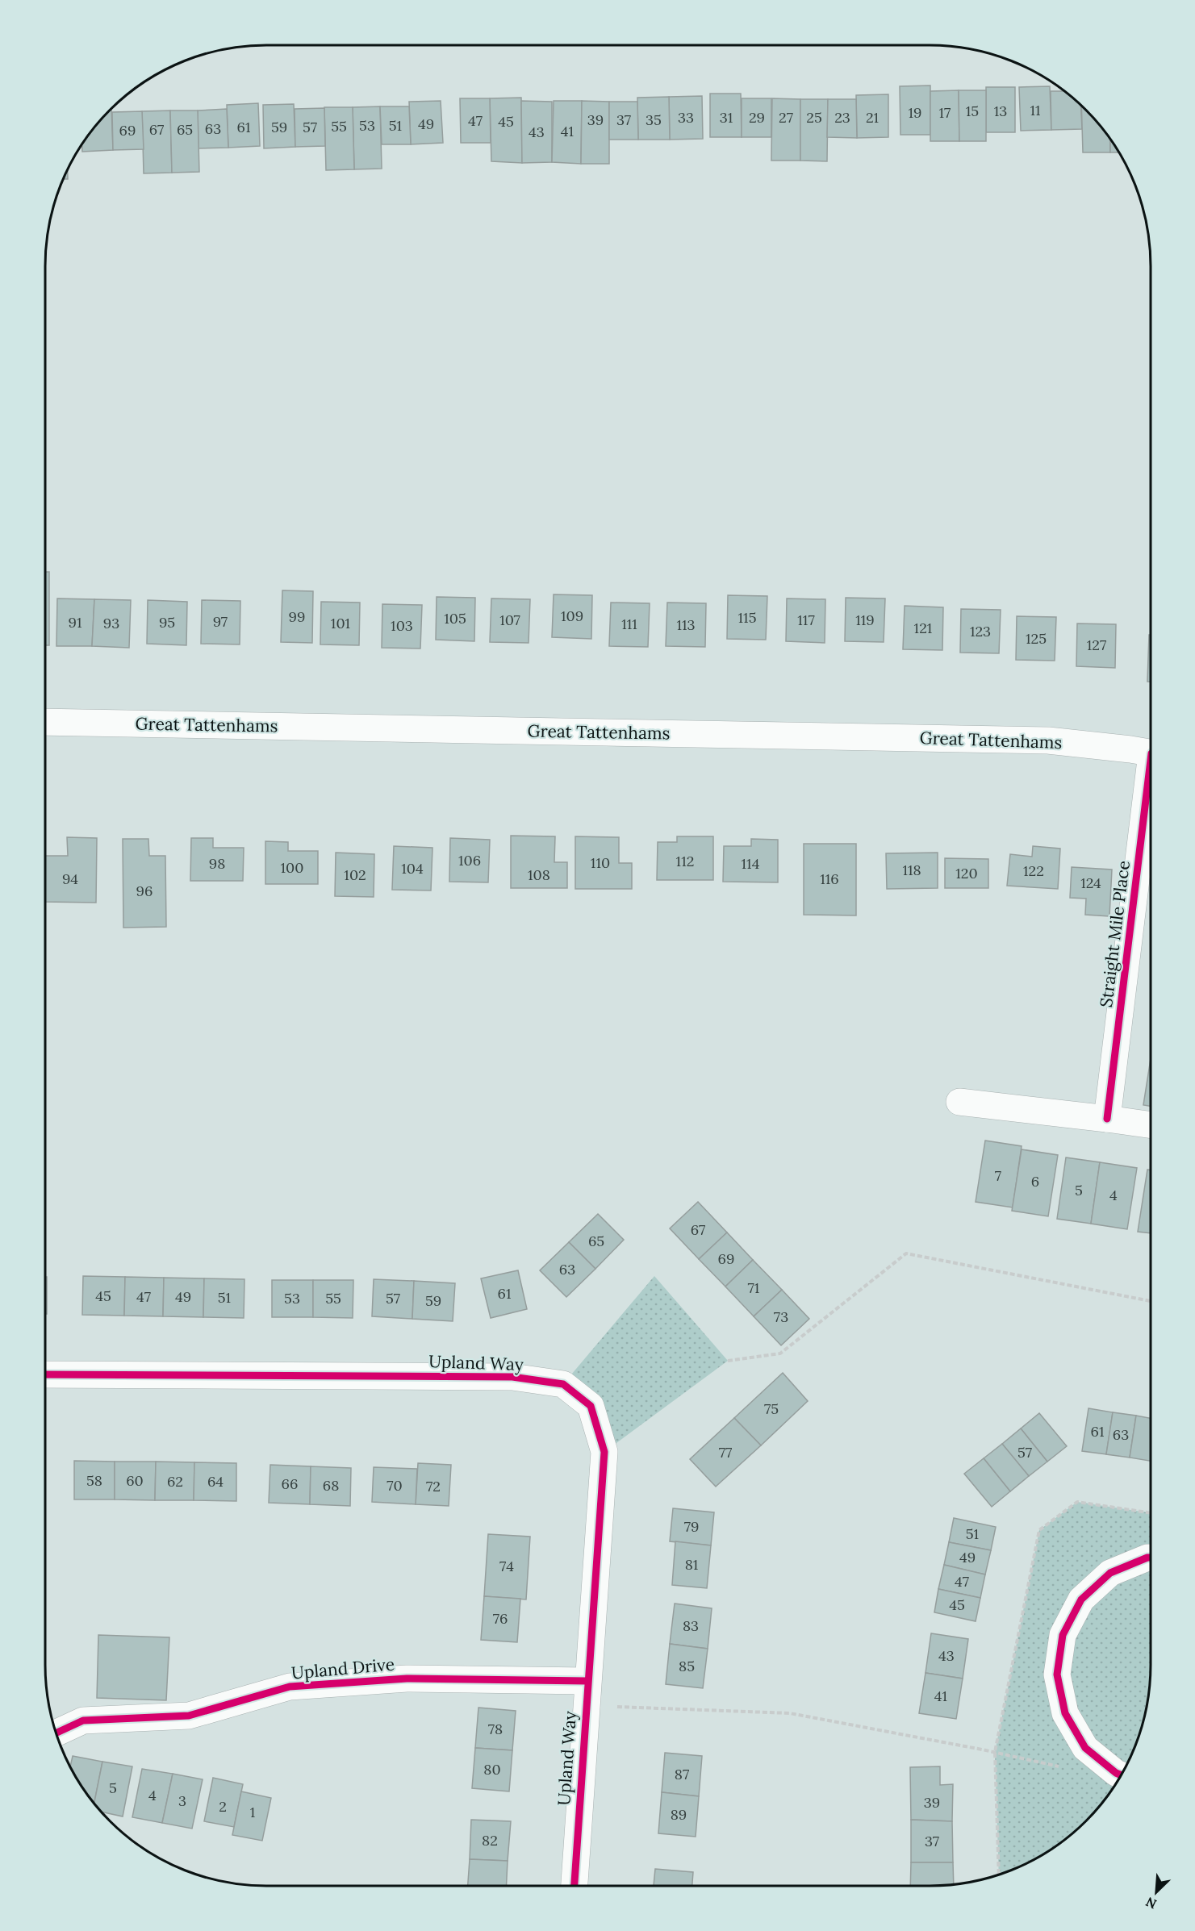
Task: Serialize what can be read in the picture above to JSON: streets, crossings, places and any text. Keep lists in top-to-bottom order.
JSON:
{
  "streets": {
    "street": [
      "Great Tattenhams",
      "Straight Mile Place",
      "Upland Way",
      "Upland Drive"
    ]
  },
  "crossings": [
    ["Upland Way", "Upland Drive"]
  ],
  "house_numbers": [
    "11",
    "15",
    "13",
    "19",
    "17",
    "33",
    "31",
    "29",
    "27",
    "25",
    "23",
    "21",
    "39",
    "37",
    "35",
    "47",
    "45",
    "49",
    "53",
    "51",
    "55",
    "61",
    "59",
    "57",
    "63",
    "67",
    "65",
    "69",
    "41",
    "43",
    "109",
    "99",
    "115",
    "105",
    "107",
    "117",
    "119",
    "97",
    "91",
    "95",
    "93",
    "101",
    "111",
    "113",
    "103",
    "121",
    "123",
    "125",
    "127",
    "106",
    "112",
    "110",
    "98",
    "114",
    "100",
    "104",
    "118",
    "122",
    "120",
    "102",
    "108",
    "94",
    "116",
    "124",
    "96",
    "7",
    "6",
    "5",
    "4",
    "67",
    "65",
    "69",
    "63",
    "71",
    "61",
    "45",
    "47",
    "49",
    "51",
    "53",
    "55",
    "57",
    "59",
    "73",
    "75",
    "61",
    "63",
    "77",
    "57",
    "58",
    "60",
    "62",
    "64",
    "66",
    "68",
    "70",
    "72",
    "79",
    "51",
    "49",
    "81",
    "74",
    "47",
    "45",
    "76",
    "83",
    "43",
    "85",
    "41",
    "78",
    "80",
    "87",
    "5",
    "4",
    "3",
    "39",
    "2",
    "1",
    "89",
    "82",
    "37"
  ],
  "north": "bottom left"
}
